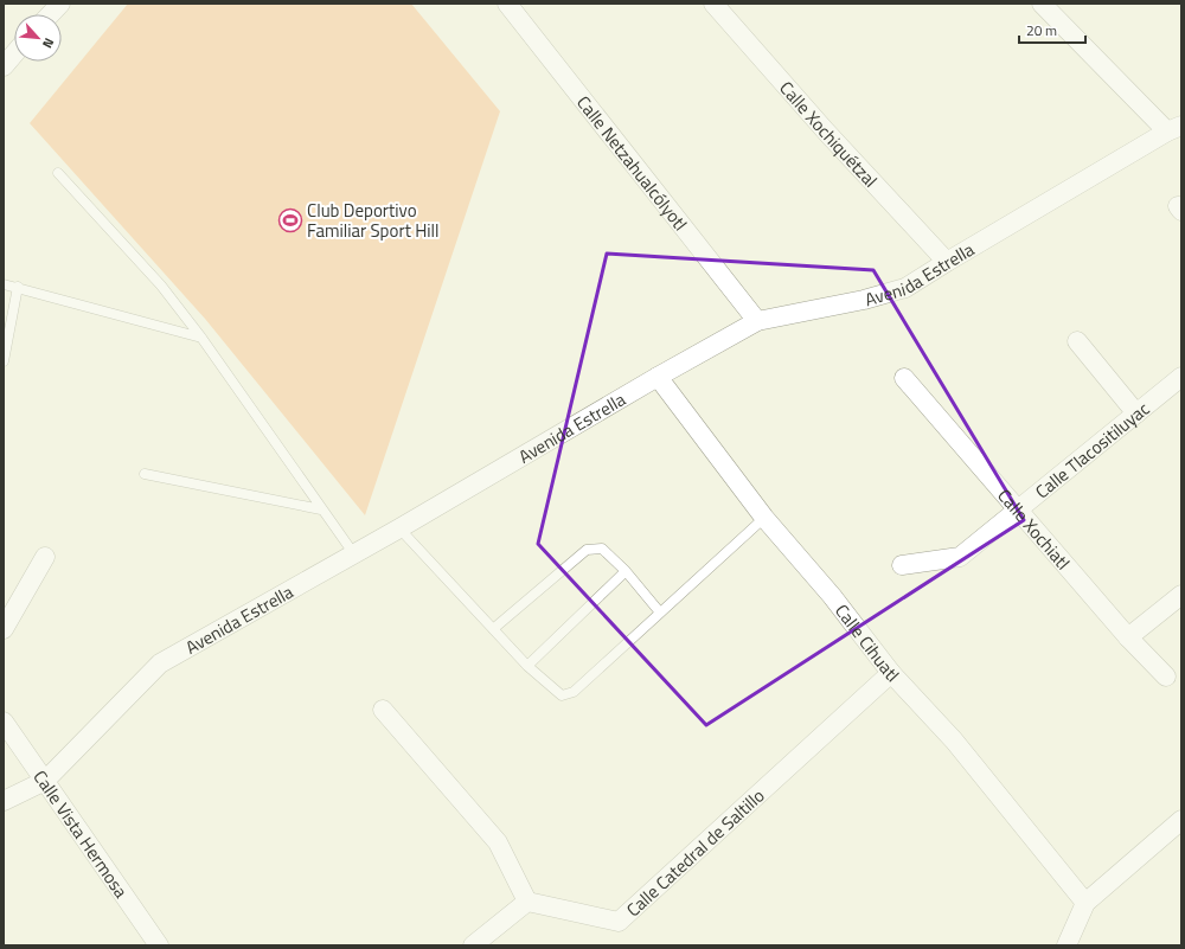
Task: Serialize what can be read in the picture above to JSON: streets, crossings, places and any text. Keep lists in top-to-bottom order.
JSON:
{
  "streets": {
    "street": [
      "Calle Xochiquétzal",
      "Calle Netzahualcólyotl",
      "Avenida Estrella",
      "Calle Tlacositiluyac",
      "Calle Xochiatl",
      "Calle Cihuatl",
      "Calle Vista Hermosa",
      "Calle Catedral de Saltillo"
    ]
  },
  "crossings": [
    ["Calle Xochiquétzal", "Avenida Estrella"],
    ["Calle Netzahualcólyotl", "Avenida Estrella"],
    ["Avenida Estrella", "Calle Cihuatl"],
    ["Avenida Estrella", "Calle Vista Hermosa"],
    ["Calle Tlacositiluyac", "Calle Xochiatl"],
    ["Calle Cihuatl", "Calle Catedral de Saltillo"]
  ],
  "places": {
    "sports": ["Club Deportivo Familiar Sport Hill"]
  },
  "scale_bar": "20 m",
  "north": "bottom right"
}
